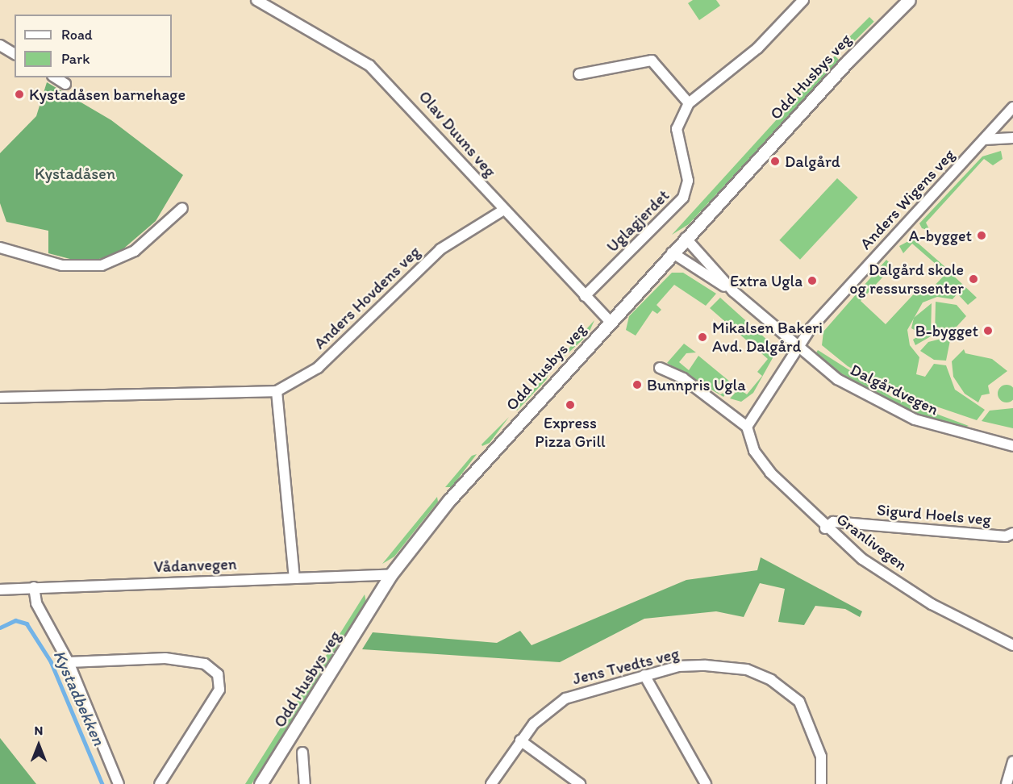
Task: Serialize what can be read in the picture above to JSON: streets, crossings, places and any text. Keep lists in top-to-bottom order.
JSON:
{
  "streets": {
    "street": [
      "Odd Husbys veg",
      "Olav Duuns veg",
      "Anders Wigens veg",
      "Uglagjerdet",
      "Anders Hovdens veg",
      "Dalgårdvegen",
      "Sigurd Hoels veg",
      "Granlivegen",
      "Vådanvegen",
      "Jens Tvedts veg"
    ]
  },
  "crossings": [
    ["Odd Husbys veg", "Olav Duuns veg"],
    ["Odd Husbys veg", "Dalgårdvegen"],
    ["Odd Husbys veg", "Vådanvegen"],
    ["Olav Duuns veg", "Uglagjerdet"],
    ["Olav Duuns veg", "Anders Hovdens veg"],
    ["Anders Wigens veg", "Dalgårdvegen"],
    ["Sigurd Hoels veg", "Granlivegen"]
  ],
  "water": ["Kystadbekken"],
  "parks": ["Kystadåsen"],
  "places": [
    "Kystadåsen barnehage",
    "Dalgård",
    "A-bygget",
    "Dalgård skole og ressurssenter",
    "Extra Ugla",
    "B-bygget",
    "Mikalsen Bakeri Avd. Dalgård",
    "Bunnpris Ugla",
    "Express Pizza Grill"
  ],
  "legend": ["Road", "Park"],
  "north": "top"
}
